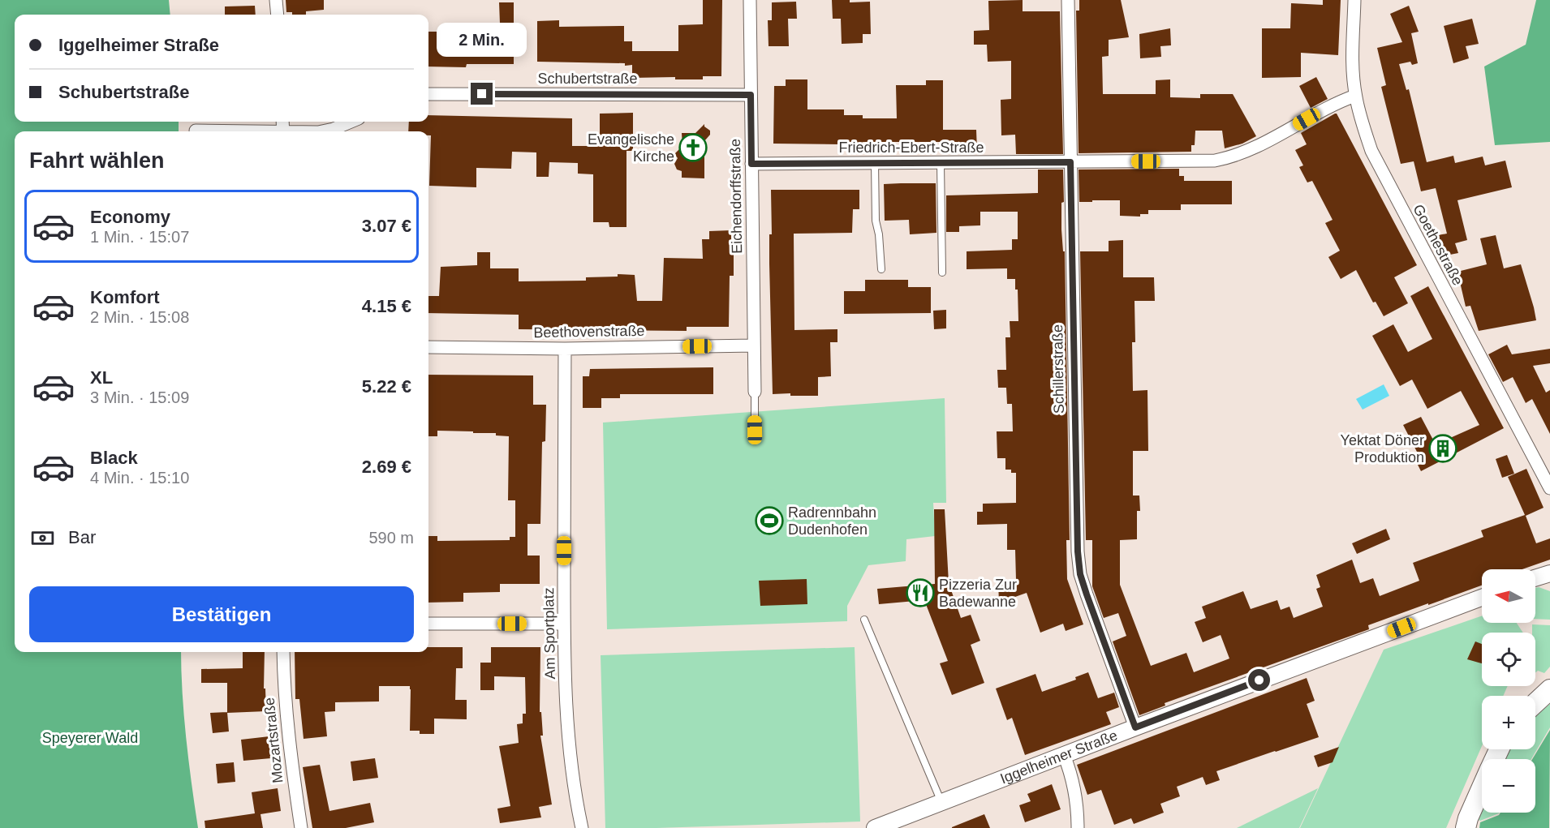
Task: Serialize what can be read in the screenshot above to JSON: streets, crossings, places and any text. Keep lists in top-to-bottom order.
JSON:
{
  "streets": {
    "street": [
      "Schubertstraße",
      "Friedrich-Ebert-Straße",
      "Eichendorffstraße",
      "Goethestraße",
      "Beethovenstraße",
      "Schillerstraße",
      "Am Sportplatz",
      "Mozartstraße",
      "Iggelheimer Straße"
    ]
  },
  "crossings": [
    ["Schubertstraße", "Eichendorffstraße"],
    ["Friedrich-Ebert-Straße", "Eichendorffstraße"],
    ["Friedrich-Ebert-Straße", "Goethestraße"],
    ["Friedrich-Ebert-Straße", "Schillerstraße"],
    ["Eichendorffstraße", "Beethovenstraße"],
    ["Beethovenstraße", "Am Sportplatz"],
    ["Schillerstraße", "Iggelheimer Straße"]
  ],
  "parks": ["Speyerer Wald"],
  "places": {
    "church": ["Evangelische Kirche"],
    "building": ["Yektat Döner Produktion"],
    "sports": ["Radrennbahn Dudenhofen"],
    "restaurant": ["Pizzeria Zur Badewanne"]
  },
  "north": "left",
  "page": {
    "banner": ["Iggelheimer Straße", "Schubertstraße"],
    "bubble": "2 Min.",
    "heading": "Fahrt wählen",
    "list": [
      {
        "name": "Economy",
        "note": "1 Min. · 15:07",
        "value": "3.07 €"
      },
      {
        "name": "Komfort",
        "note": "2 Min. · 15:08",
        "value": "4.15 €"
      },
      {
        "name": "XL",
        "note": "3 Min. · 15:09",
        "value": "5.22 €"
      },
      {
        "name": "Black",
        "note": "4 Min. · 15:10",
        "value": "2.69 €"
      }
    ],
    "pay": ["Bar", "590 m"],
    "map_buttons": ["+", "−"],
    "buttons": "Bestätigen"
  }
}
